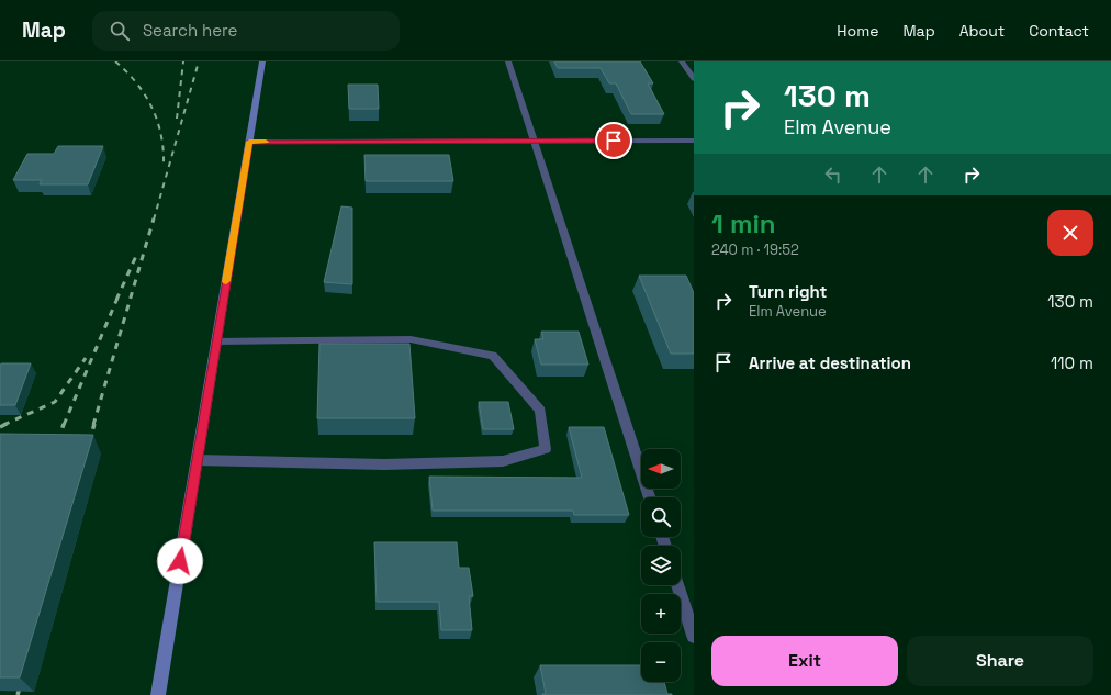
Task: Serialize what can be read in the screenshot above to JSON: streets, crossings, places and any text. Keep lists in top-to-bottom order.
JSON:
{
  "north": "left",
  "page": {
    "header": "Map",
    "search": "Search here",
    "nav": [
      "Home",
      "Map",
      "About",
      "Contact"
    ],
    "turn": ["130 m", "Elm Avenue"],
    "heading": ["1 min", "240 m · 19:52"],
    "list": [
      {
        "name": "Turn right",
        "note": "Elm Avenue",
        "value": "130 m"
      },
      {
        "name": "Arrive at destination",
        "value": "110 m"
      }
    ],
    "map_buttons": ["+", "−"],
    "buttons": ["Exit", "Share"]
  }
}
